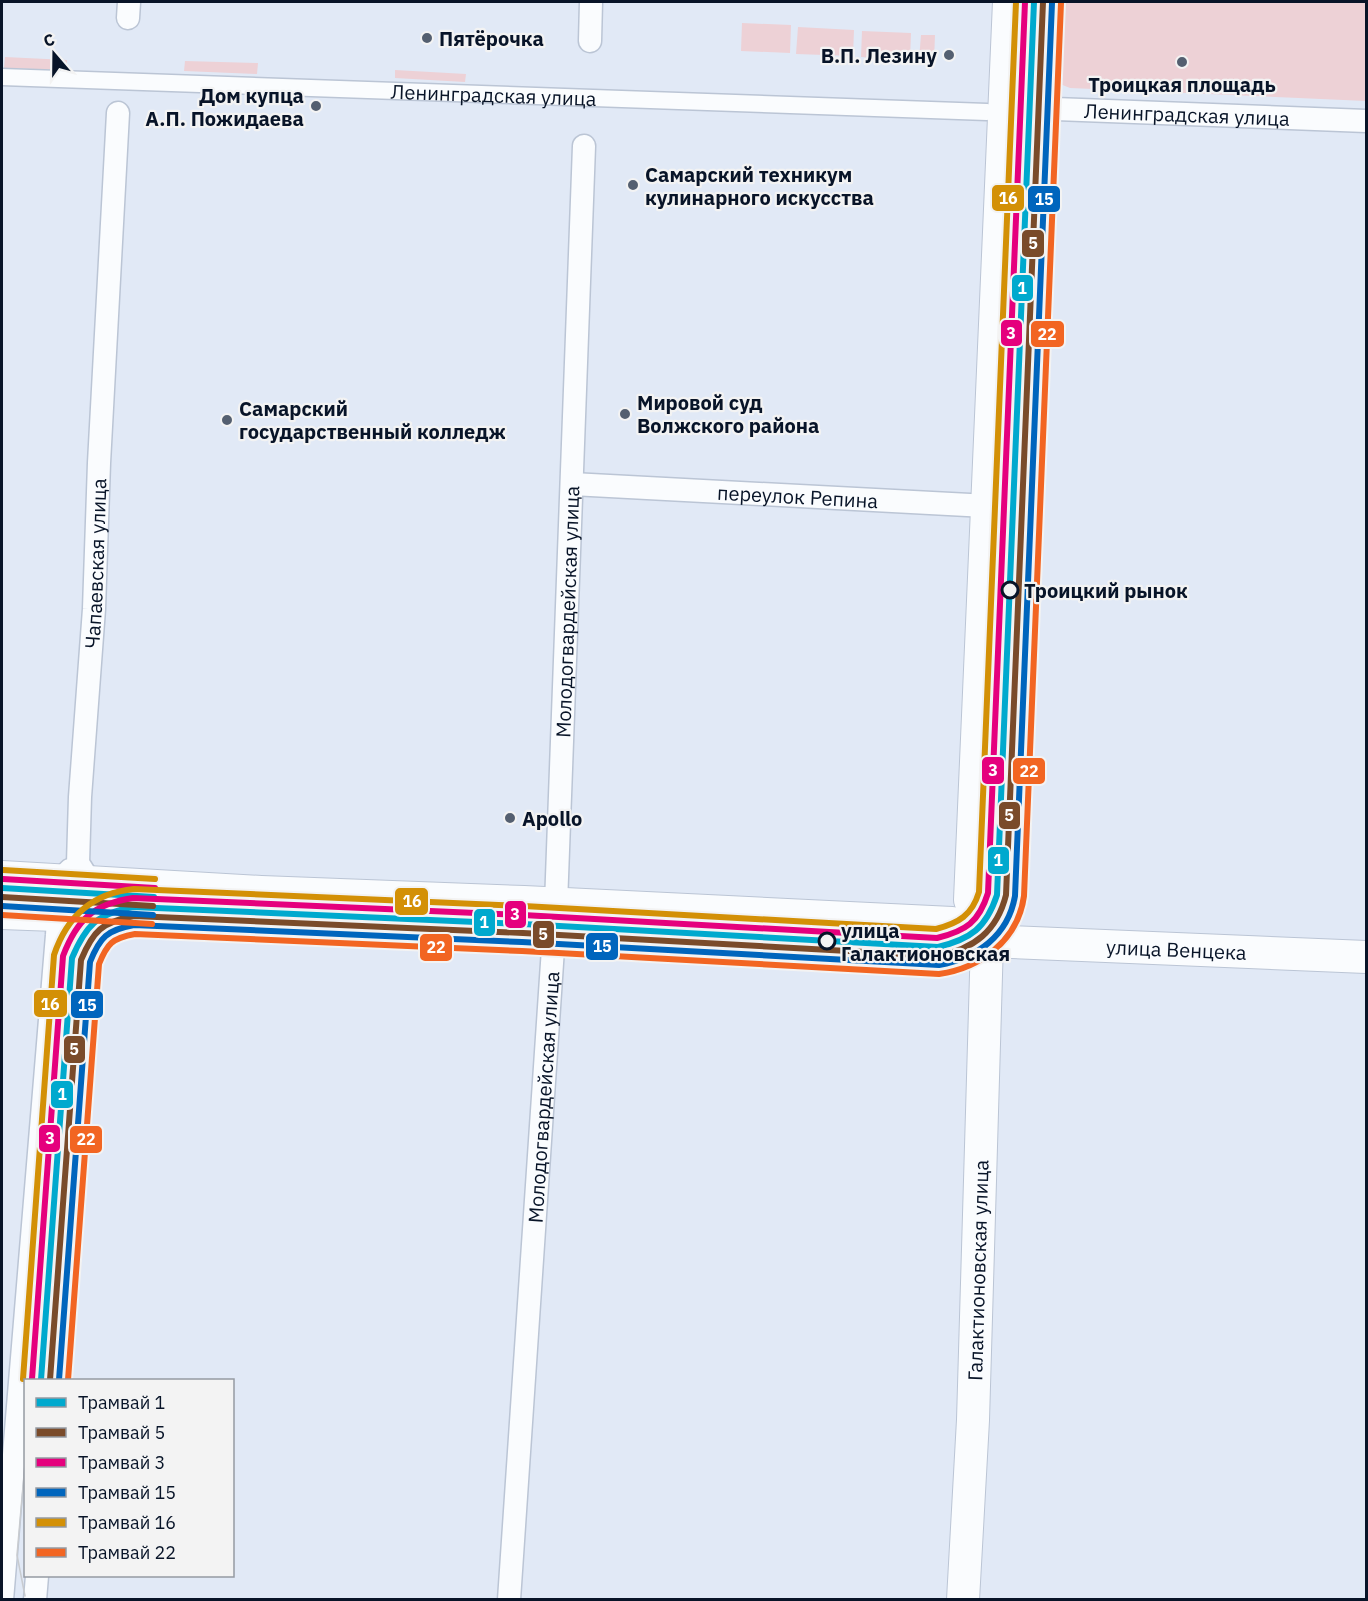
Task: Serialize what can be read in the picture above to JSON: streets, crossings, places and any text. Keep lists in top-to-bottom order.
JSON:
{
  "streets": {
    "main road": ["улица Венцека", "Галактионовская улица"],
    "street": [
      "Ленинградская улица",
      "переулок Репина",
      "Чапаевская улица",
      "Молодогвардейская улица"
    ]
  },
  "crossings": [
    ["Ленинградская улица", "Галактионовская улица"],
    ["переулок Репина", "Молодогвардейская улица"],
    ["переулок Репина", "Галактионовская улица"],
    ["Чапаевская улица", "улица Венцека"],
    ["Молодогвардейская улица", "улица Венцека"],
    ["улица Венцека", "Галактионовская улица"]
  ],
  "places": [
    "Пятёрочка",
    "В.П. Лезину",
    "Троицкая площадь",
    "Дом купца А.П. Пожидаева",
    "Самарский техникум кулинарного искусства",
    "Мировой суд Волжского района",
    "Самарский государственный колледж",
    "Троицкий рынок",
    "Apollo",
    "улица Галактионовская"
  ],
  "lines": [
    "tram line 1",
    "tram line 5",
    "tram line 3",
    "tram line 16",
    "tram line 15",
    "tram line 22"
  ],
  "legend": [
    "Трамвай 1",
    "Трамвай 5",
    "Трамвай 3",
    "Трамвай 15",
    "Трамвай 16",
    "Трамвай 22"
  ],
  "north": "top"
}
